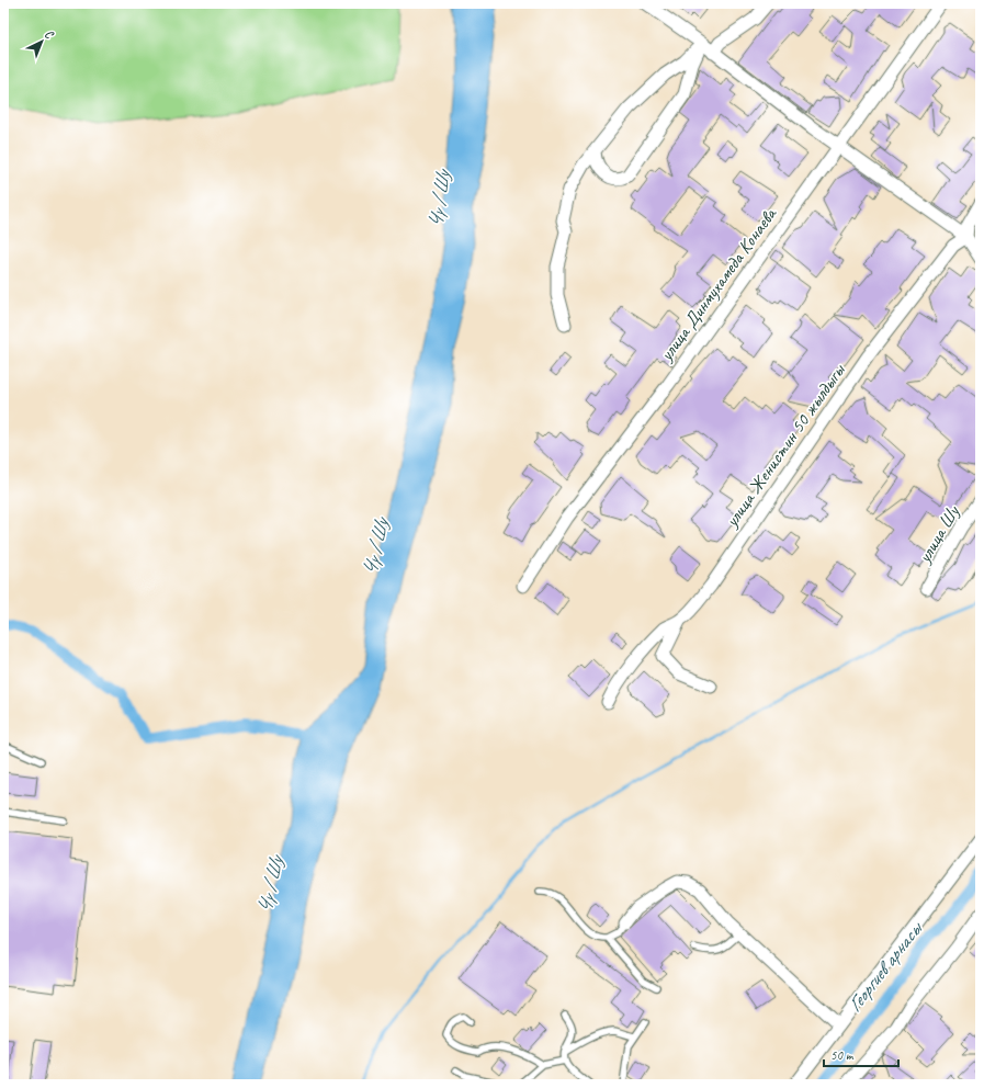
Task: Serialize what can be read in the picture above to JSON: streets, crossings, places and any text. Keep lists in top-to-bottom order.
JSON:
{
  "streets": {
    "street": ["улица Динмухамеда Конаева", "улица Женистин 50 жылдыгы", "улица Шу"]
  },
  "water": ["Чү / Шу", "Георгиев арнасы"],
  "scale_bar": "50 m",
  "north": "top right"
}
